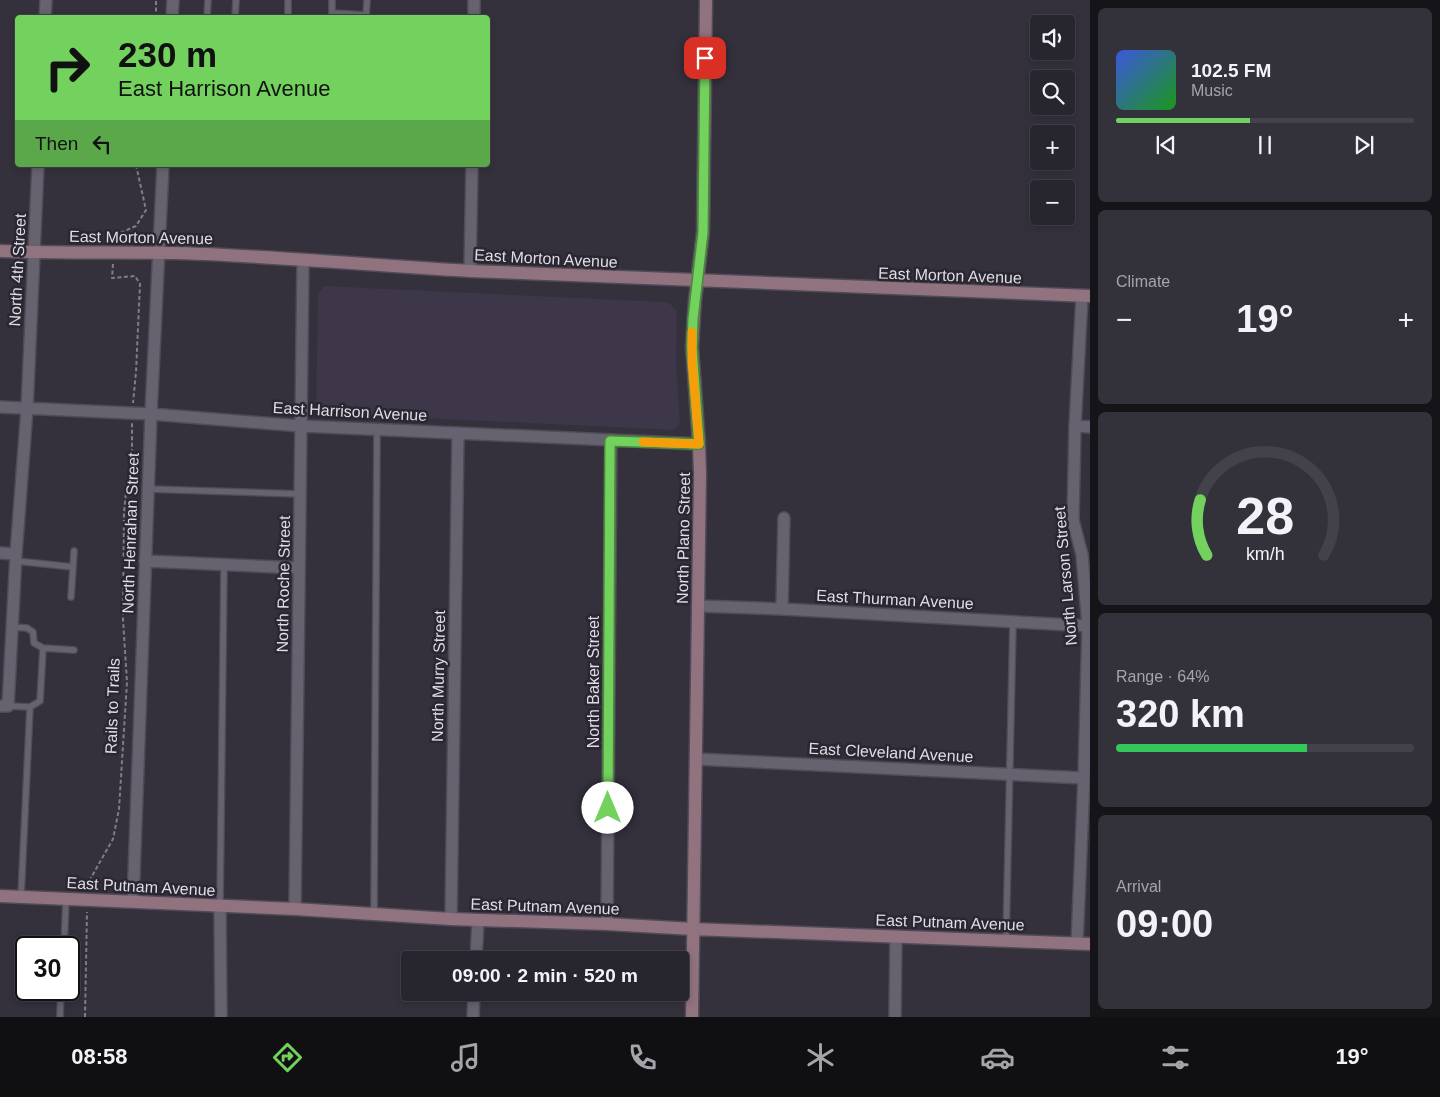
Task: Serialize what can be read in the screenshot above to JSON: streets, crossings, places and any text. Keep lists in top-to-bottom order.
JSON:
{
  "streets": {
    "main road": ["East Morton Avenue", "North Plano Street", "East Putnam Avenue"],
    "street": [
      "North 4th Street",
      "East Harrison Avenue",
      "North Henrahan Street",
      "North Larson Street",
      "North Roche Street",
      "East Thurman Avenue",
      "North Murry Street",
      "North Baker Street",
      "East Cleveland Avenue"
    ],
    "path": ["Rails to Trails"]
  },
  "crossings": [
    ["East Morton Avenue", "North 4th Street"],
    ["East Morton Avenue", "North Henrahan Street"],
    ["East Morton Avenue", "North Plano Street"],
    ["East Morton Avenue", "North Larson Street"],
    ["East Morton Avenue", "North Roche Street"],
    ["North 4th Street", "East Harrison Avenue"],
    ["East Harrison Avenue", "North Henrahan Street"],
    ["East Harrison Avenue", "North Plano Street"],
    ["East Harrison Avenue", "North Roche Street"],
    ["East Harrison Avenue", "North Murry Street"],
    ["East Harrison Avenue", "North Baker Street"],
    ["North Henrahan Street", "East Putnam Avenue"],
    ["North Plano Street", "East Thurman Avenue"],
    ["North Plano Street", "East Cleveland Avenue"],
    ["North Plano Street", "East Putnam Avenue"],
    ["North Larson Street", "East Thurman Avenue"],
    ["North Larson Street", "East Cleveland Avenue"],
    ["North Larson Street", "East Putnam Avenue"],
    ["North Roche Street", "East Putnam Avenue"],
    ["North Murry Street", "East Putnam Avenue"],
    ["North Baker Street", "East Putnam Avenue"]
  ],
  "page": {
    "map_buttons": ["+", "−"],
    "turn": ["230 m", "East Harrison Avenue"],
    "song": ["102.5 FM", "Music"],
    "then": "Then",
    "tile": [
      "Climate",
      ["Range · 64%", "320 km"],
      ["Arrival", "09:00"]
    ],
    "heat": ["−", "19°", "+"],
    "limit": "30",
    "trip": "09:00 · 2 min · 520 m",
    "tabs": ["08:58", "19°"],
    "gauge": ["28", "km/h"]
  }
}
